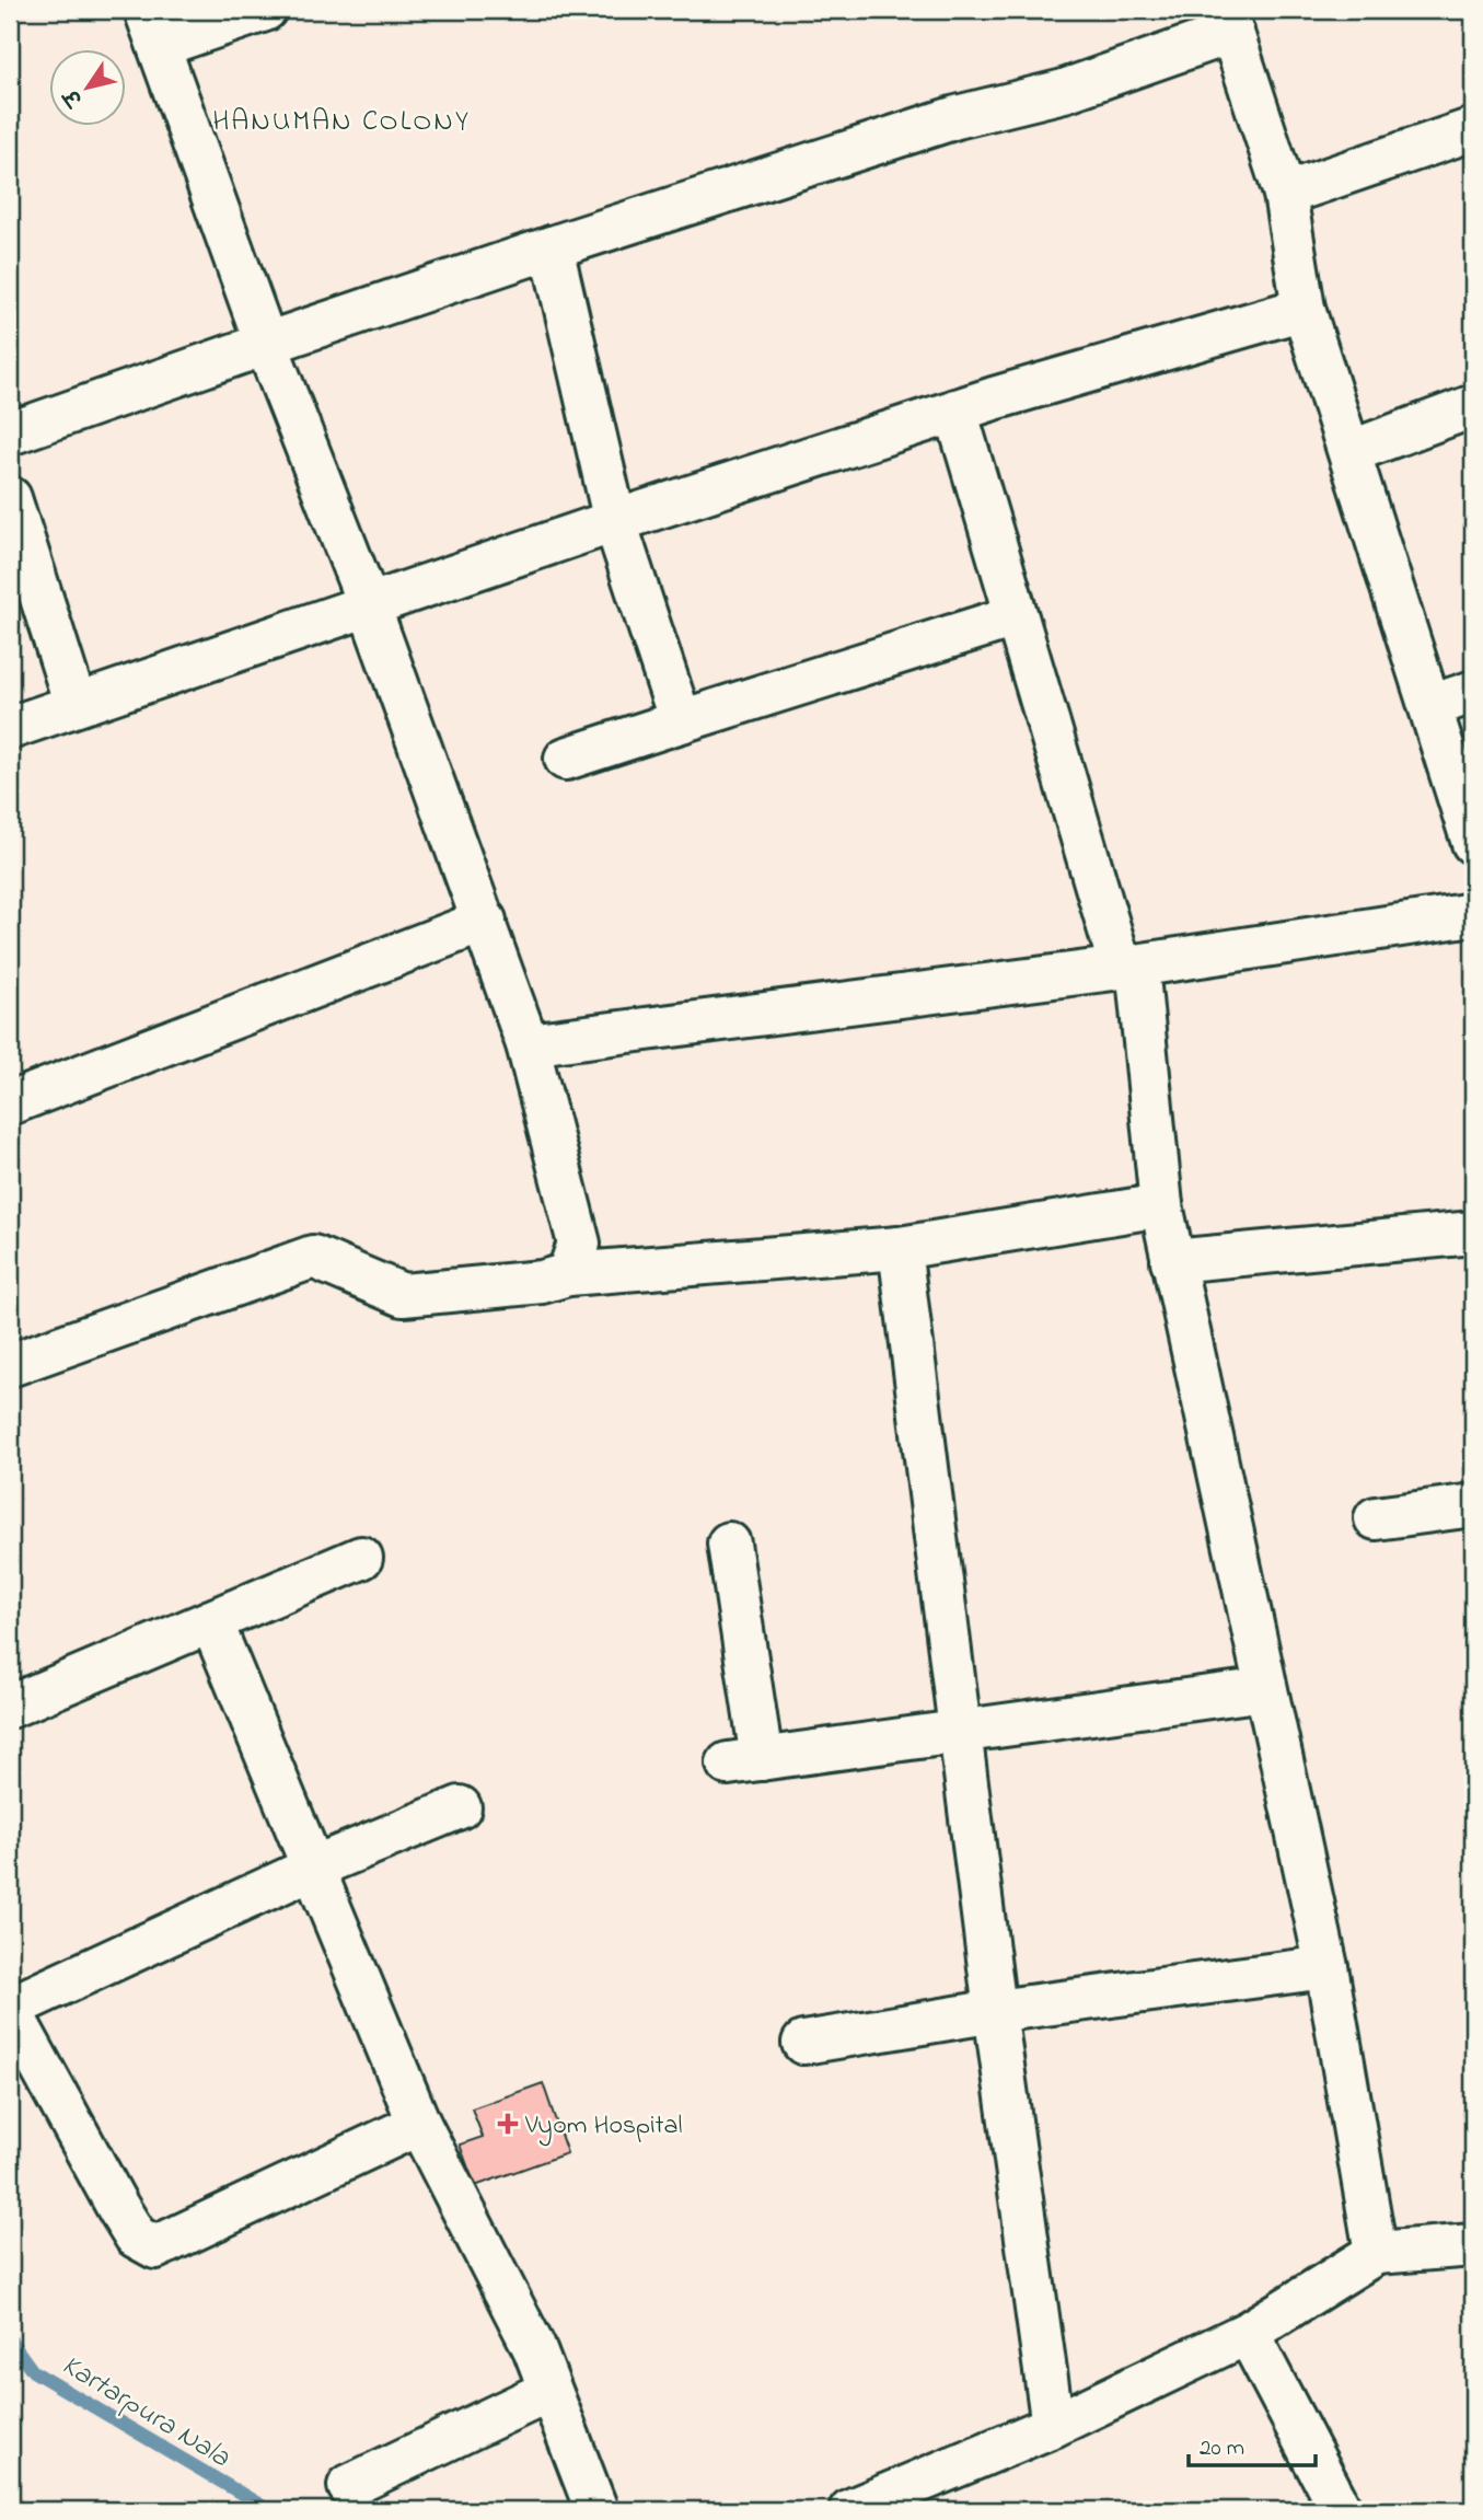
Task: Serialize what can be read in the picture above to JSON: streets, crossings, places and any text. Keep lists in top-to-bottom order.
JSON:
{
  "districts": ["HANUMAN COLONY"],
  "water": ["Kartarpura Nala"],
  "places": {
    "health": ["Vyom Hospital"]
  },
  "scale_bar": "20 m",
  "north": "bottom left"
}
